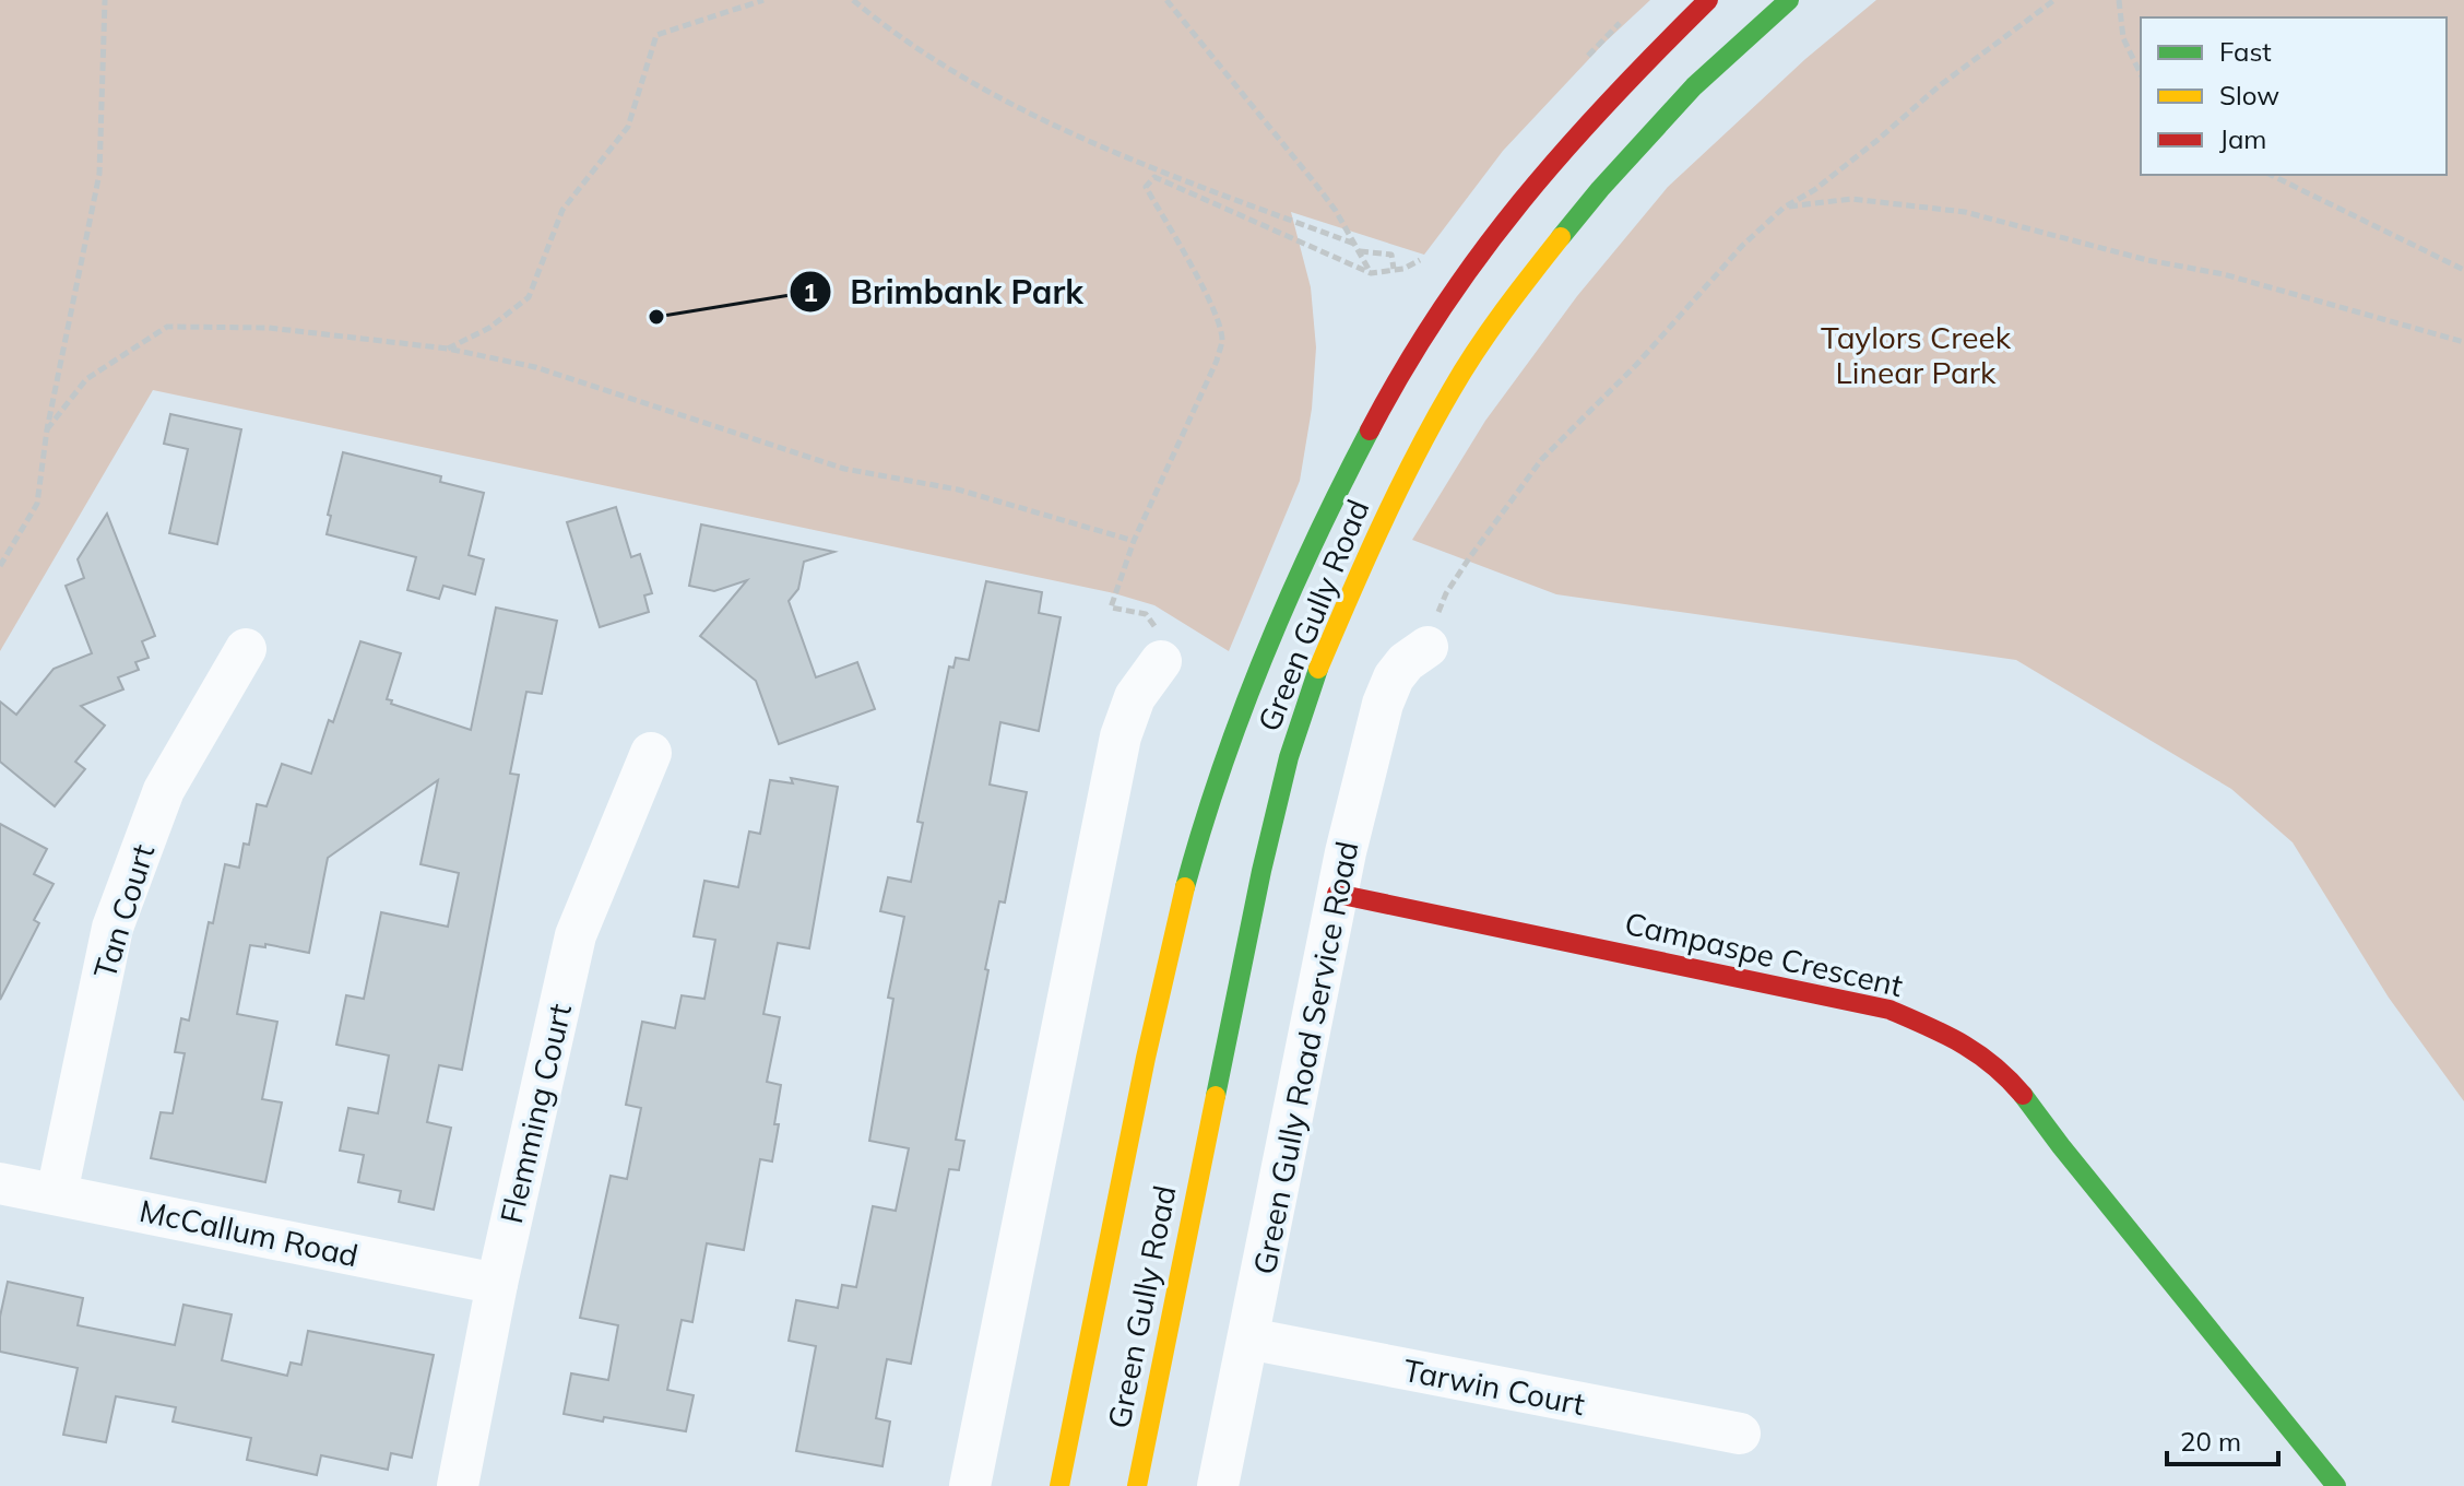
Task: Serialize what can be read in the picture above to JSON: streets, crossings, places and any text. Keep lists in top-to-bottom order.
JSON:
{
  "streets": {
    "main road": ["Green Gully Road", "Campaspe Crescent"],
    "street": [
      "Tan Court",
      "Green Gully Road Service Road",
      "Flemming Court",
      "McCallum Road",
      "Tarwin Court"
    ]
  },
  "crossings": [
    ["Tan Court", "McCallum Road"],
    ["Campaspe Crescent", "Green Gully Road Service Road"],
    ["Green Gully Road Service Road", "Tarwin Court"],
    ["Flemming Court", "McCallum Road"]
  ],
  "parks": ["Taylors Creek Linear Park"],
  "places": ["Brimbank Park"],
  "legend": ["Fast", "Slow", "Jam"],
  "scale_bar": "20 m"
}
